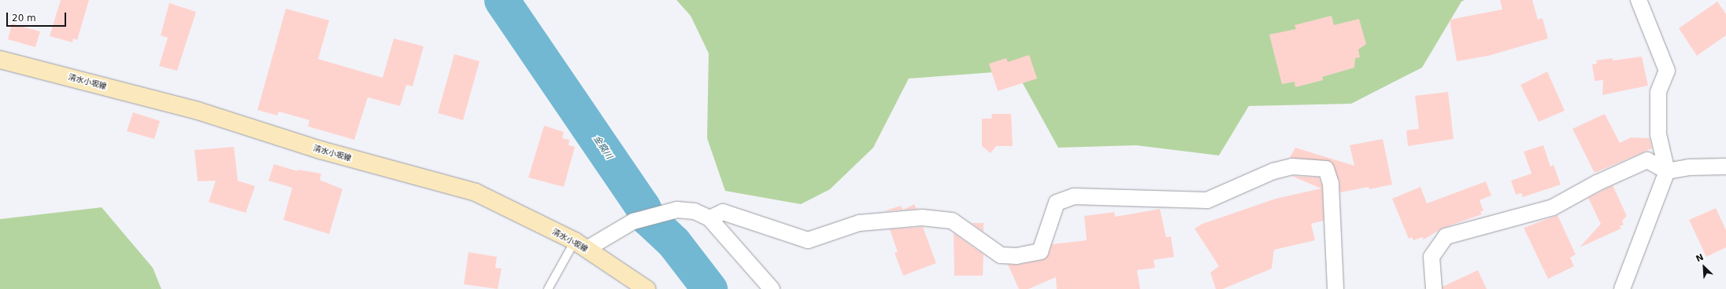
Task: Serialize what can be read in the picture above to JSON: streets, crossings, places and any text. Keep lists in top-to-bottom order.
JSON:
{
  "streets": {
    "main road": ["清水小坂線"]
  },
  "water": ["金腐川"],
  "scale_bar": "20 m",
  "north": "top left"
}
